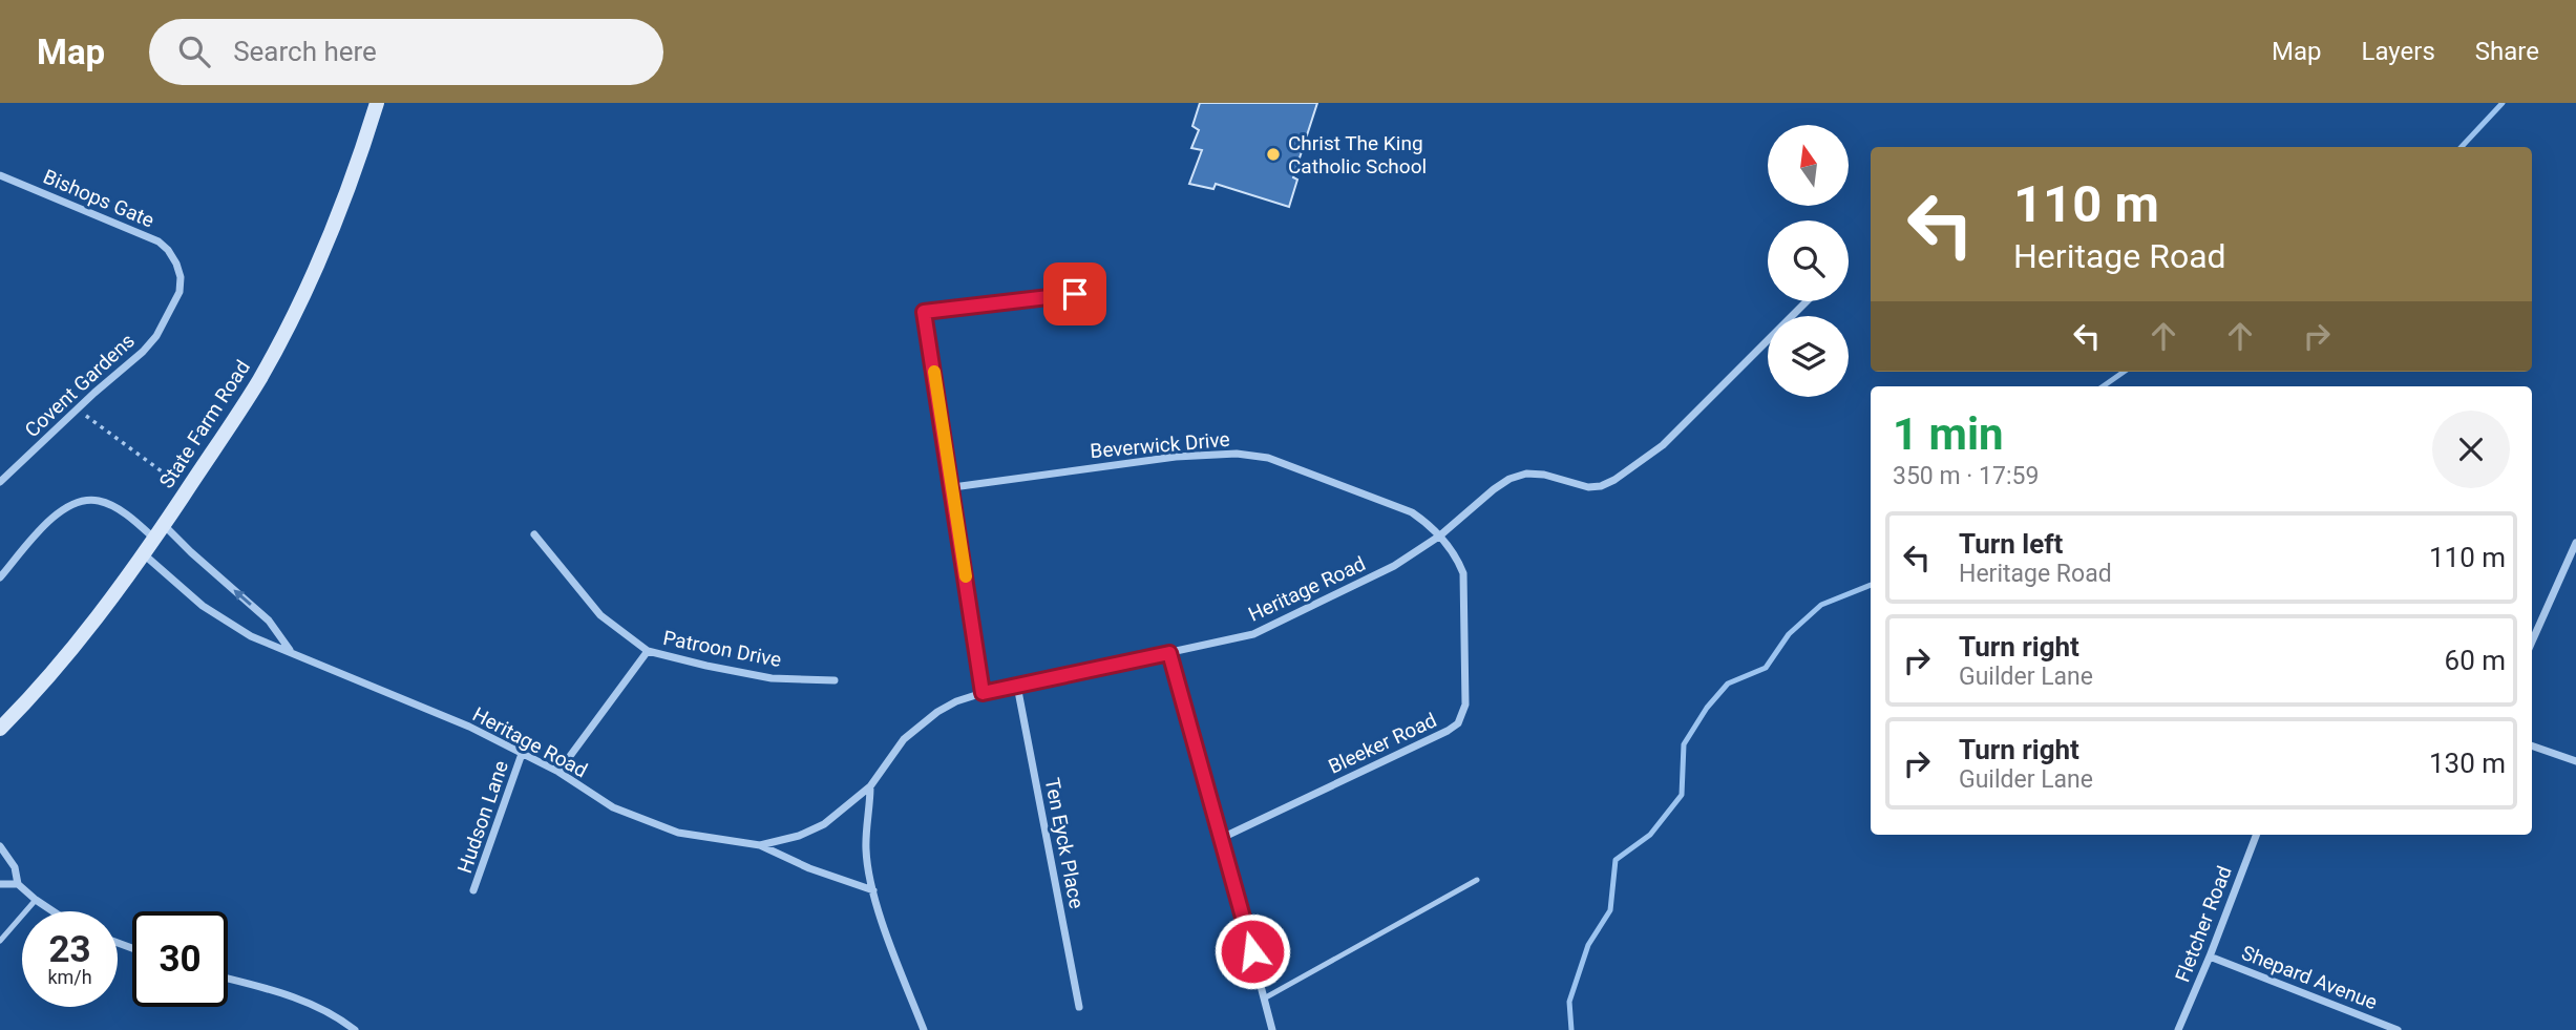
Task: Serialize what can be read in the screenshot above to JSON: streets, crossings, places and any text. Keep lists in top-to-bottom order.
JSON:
{
  "streets": {
    "main road": ["State Farm Road"],
    "street": [
      "Bishops Gate",
      "Covent Gardens",
      "Beverwick Drive",
      "Heritage Road",
      "Patroon Drive",
      "Bleeker Road",
      "Hudson Lane",
      "Ten Eyck Place",
      "Fletcher Road",
      "Shepard Avenue"
    ]
  },
  "crossings": [
    ["Bishops Gate", "Covent Gardens"],
    ["State Farm Road", "Heritage Road"],
    ["Beverwick Drive", "Heritage Road"],
    ["Beverwick Drive", "Bleeker Road"],
    ["Heritage Road", "Patroon Drive"],
    ["Heritage Road", "Bleeker Road"],
    ["Heritage Road", "Hudson Lane"],
    ["Heritage Road", "Ten Eyck Place"],
    ["Fletcher Road", "Shepard Avenue"]
  ],
  "places": ["Christ The King Catholic School"],
  "north": "top",
  "page": {
    "header": "Map",
    "search": "Search here",
    "nav": ["Map", "Layers", "Share"],
    "turn": ["110 m", "Heritage Road"],
    "heading": ["1 min", "350 m · 17:59"],
    "list": [
      {
        "name": "Turn left",
        "note": "Heritage Road",
        "value": "110 m"
      },
      {
        "name": "Turn right",
        "note": "Guilder Lane",
        "value": "60 m"
      },
      {
        "name": "Turn right",
        "note": "Guilder Lane",
        "value": "130 m"
      }
    ],
    "speed": "23 km/h",
    "limit": "30"
  }
}
